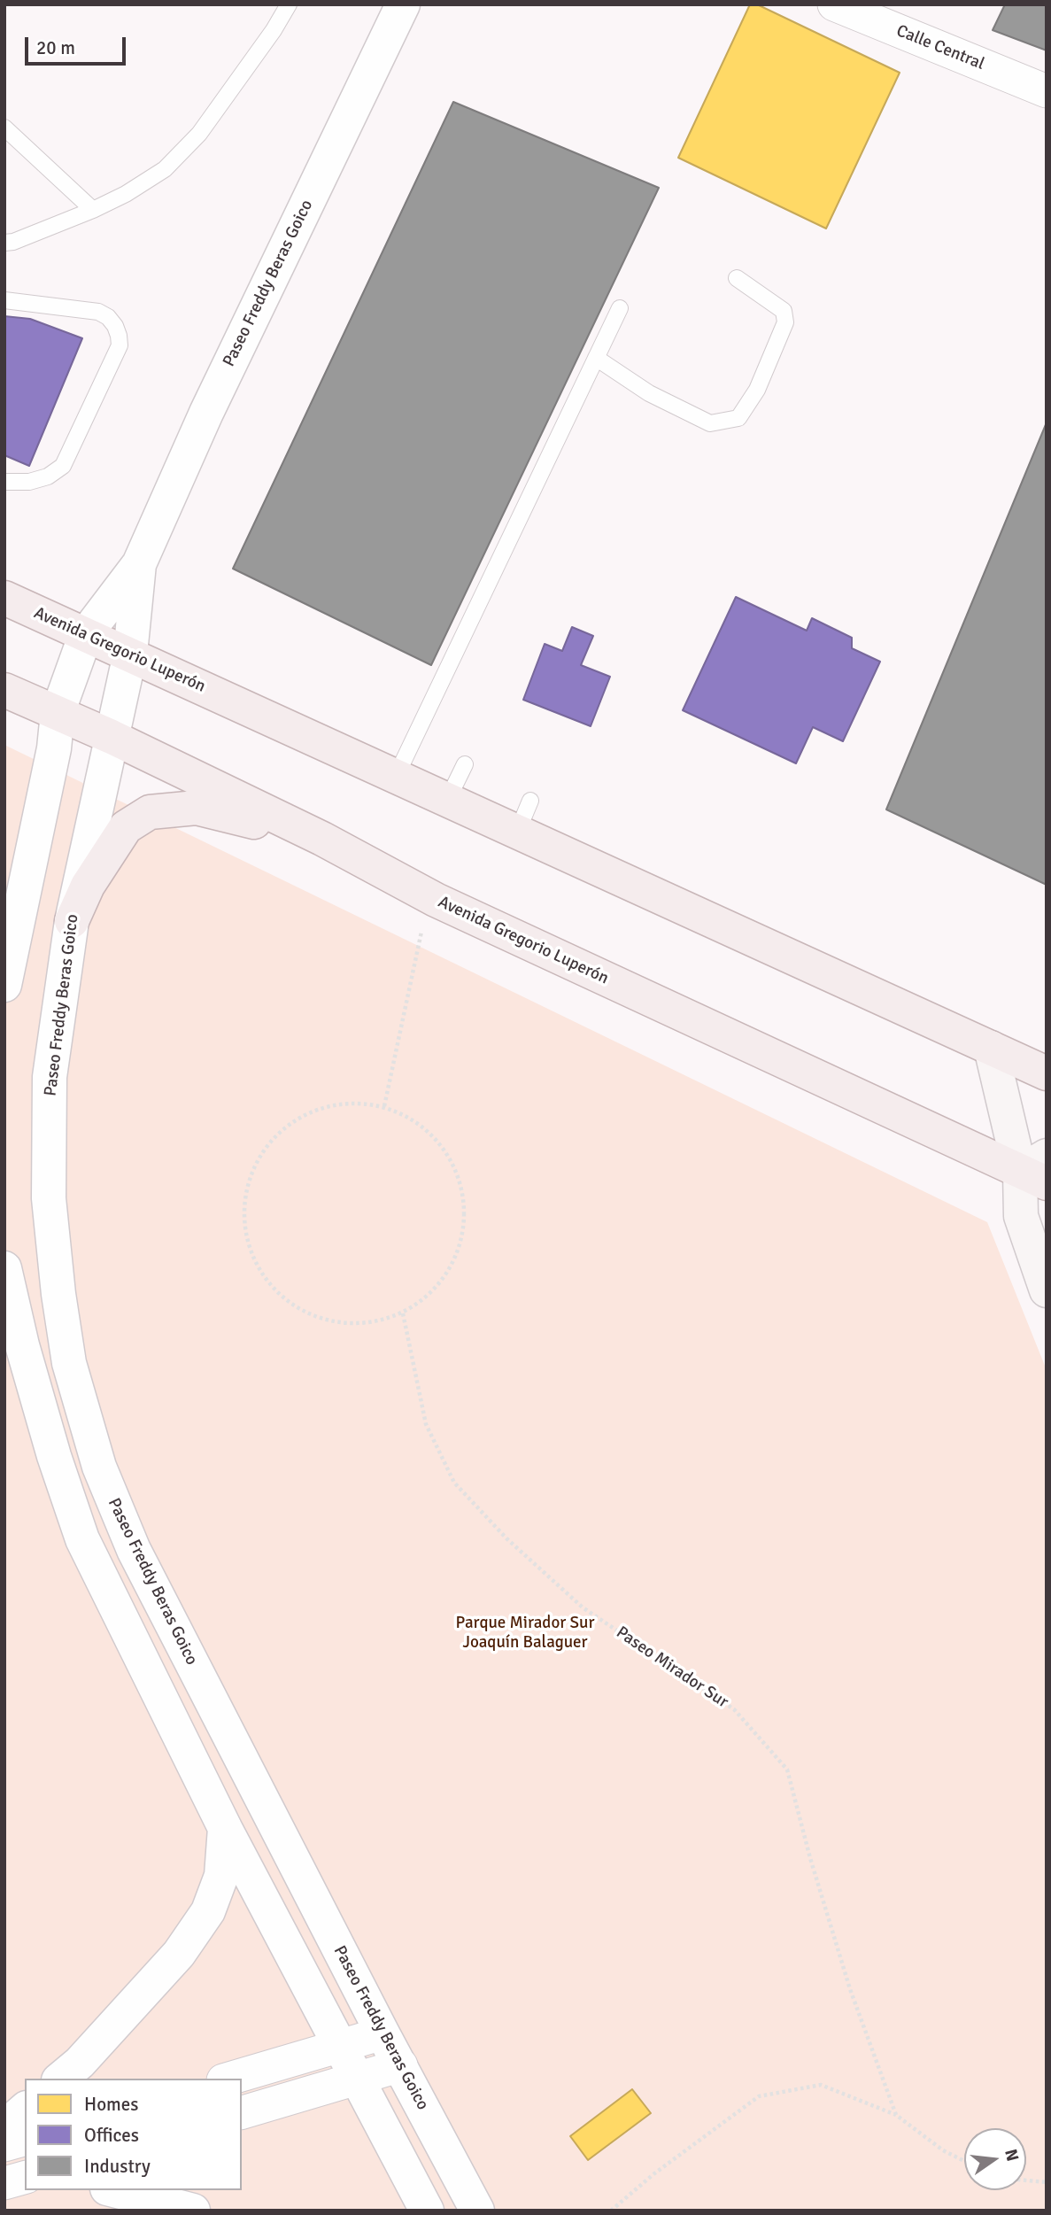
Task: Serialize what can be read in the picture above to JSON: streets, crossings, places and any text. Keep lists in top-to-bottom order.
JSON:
{
  "streets": {
    "main road": ["Avenida Gregorio Luperón"],
    "street": ["Calle Central", "Paseo Freddy Beras Goico"],
    "path": ["Paseo Mirador Sur"]
  },
  "crossings": [
    ["Paseo Freddy Beras Goico", "Avenida Gregorio Luperón"]
  ],
  "parks": ["Parque Mirador Sur Joaquín Balaguer"],
  "legend": ["Homes", "Offices", "Industry"],
  "scale_bar": "20 m",
  "north": "right"
}
